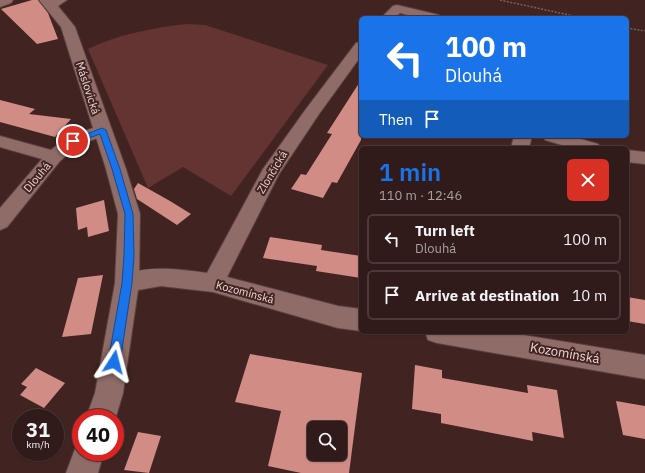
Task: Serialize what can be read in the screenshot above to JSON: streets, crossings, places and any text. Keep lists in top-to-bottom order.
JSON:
{
  "streets": {
    "street": [
      "Máslovická",
      "Zlončická",
      "Dlouhá",
      "Kozomínská"
    ]
  },
  "crossings": [
    ["Máslovická", "Dlouhá"],
    ["Máslovická", "Kozomínská"],
    ["Zlončická", "Kozomínská"]
  ],
  "page": {
    "turn": ["100 m", "Dlouhá"],
    "then": "Then",
    "heading": ["1 min", "110 m · 12:46"],
    "list": [
      {
        "name": "Turn left",
        "note": "Dlouhá",
        "value": "100 m"
      },
      {
        "name": "Arrive at destination",
        "value": "10 m"
      }
    ],
    "speed": "31 km/h",
    "limit": "40"
  }
}
